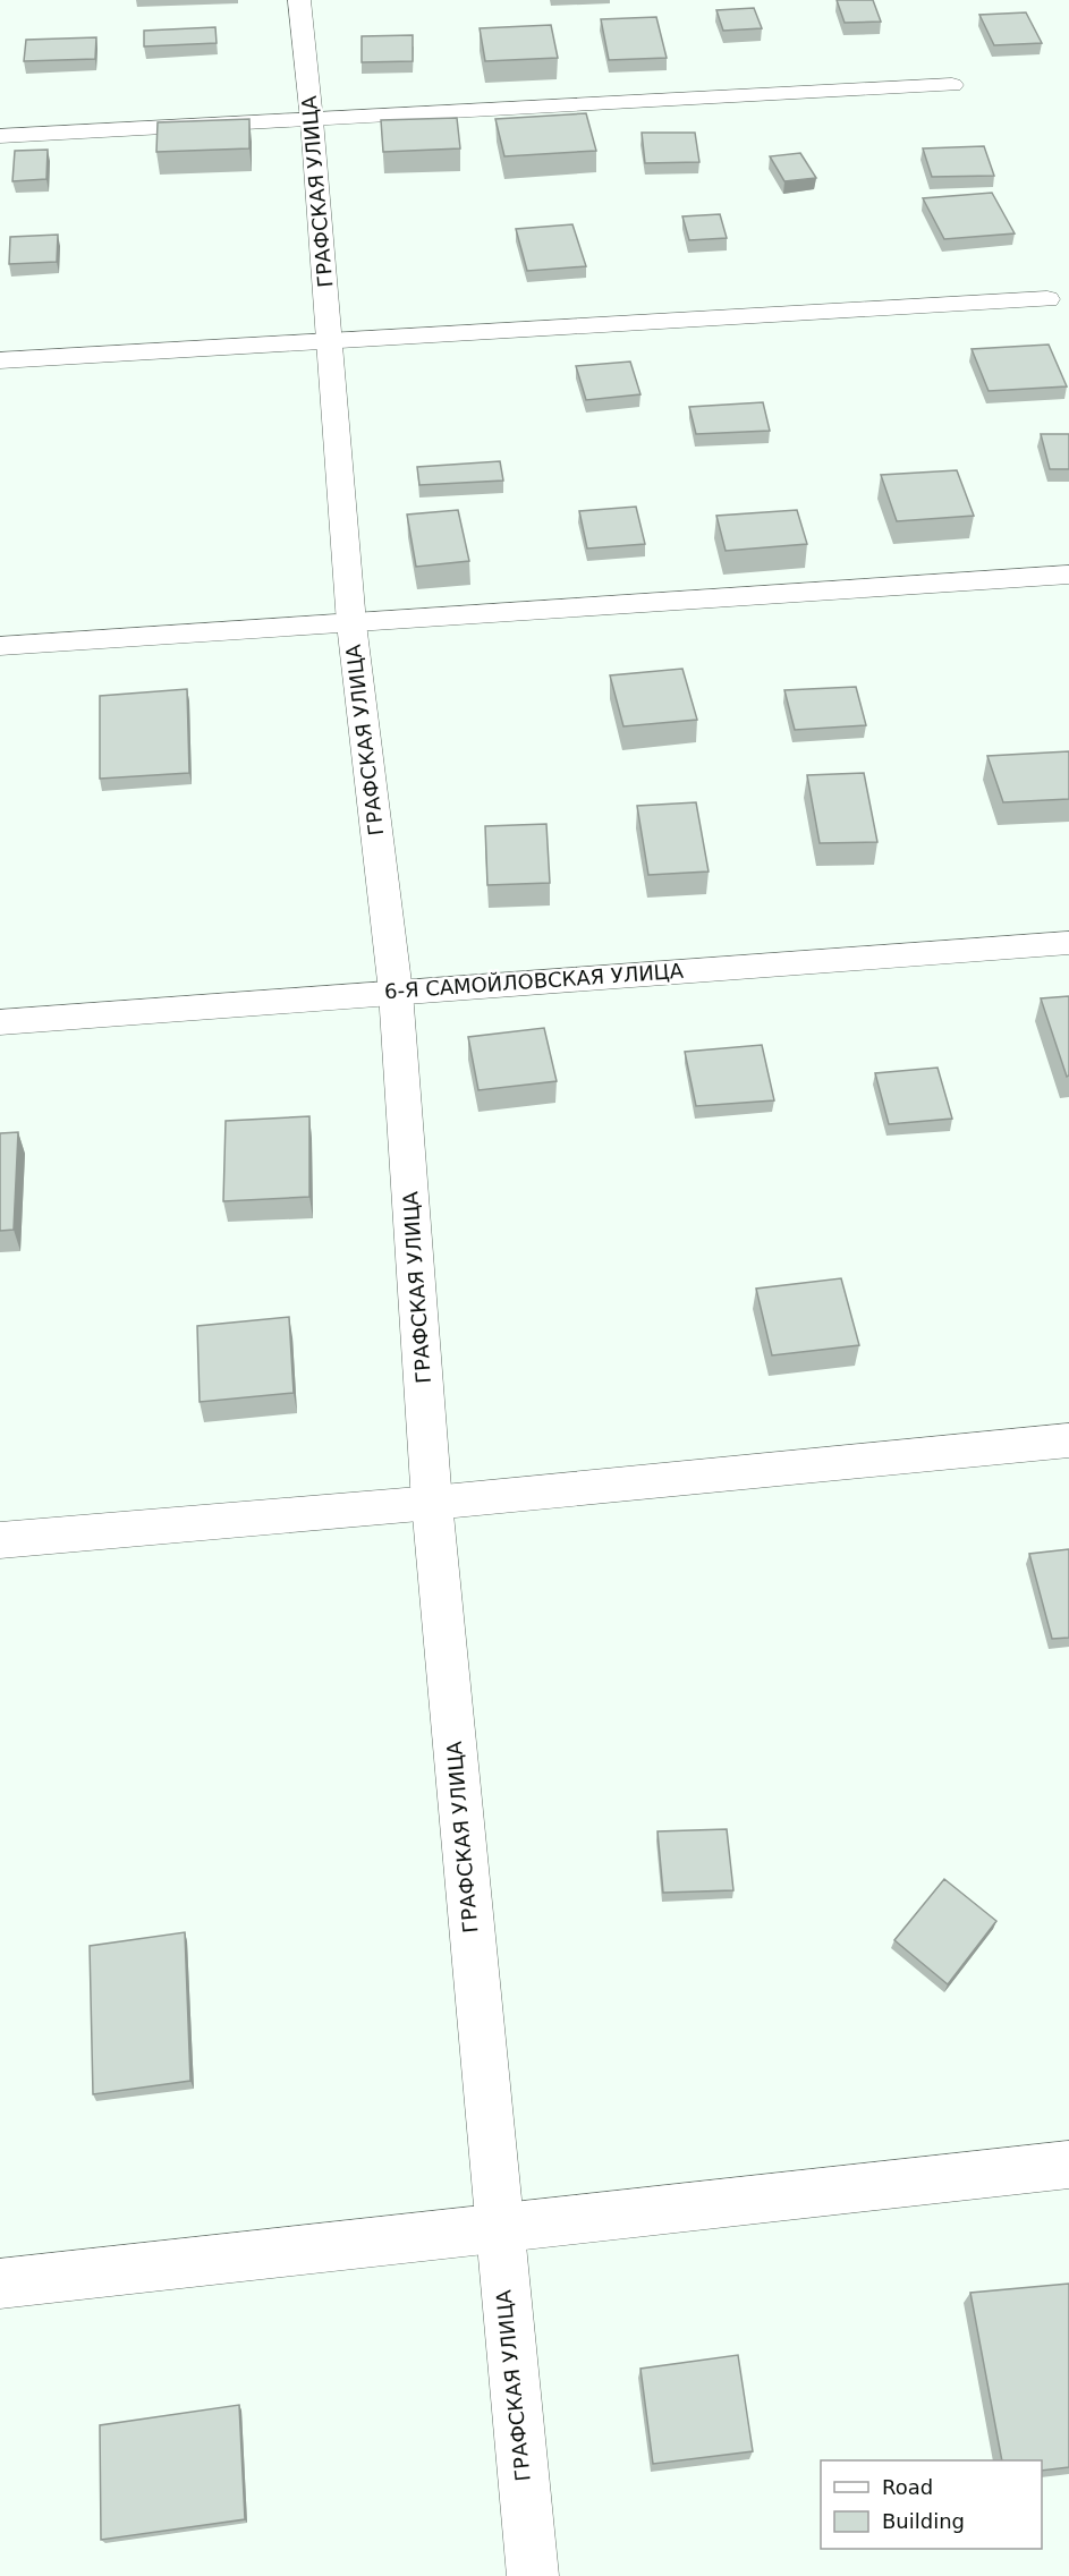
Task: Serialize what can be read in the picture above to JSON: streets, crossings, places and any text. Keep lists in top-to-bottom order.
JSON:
{
  "streets": {
    "street": ["ГРАФСКАЯ УЛИЦА", "6-Я САМОЙЛОВСКАЯ УЛИЦА"]
  },
  "crossings": [
    ["ГРАФСКАЯ УЛИЦА", "6-Я САМОЙЛОВСКАЯ УЛИЦА"]
  ],
  "legend": ["Road", "Building"]
}
